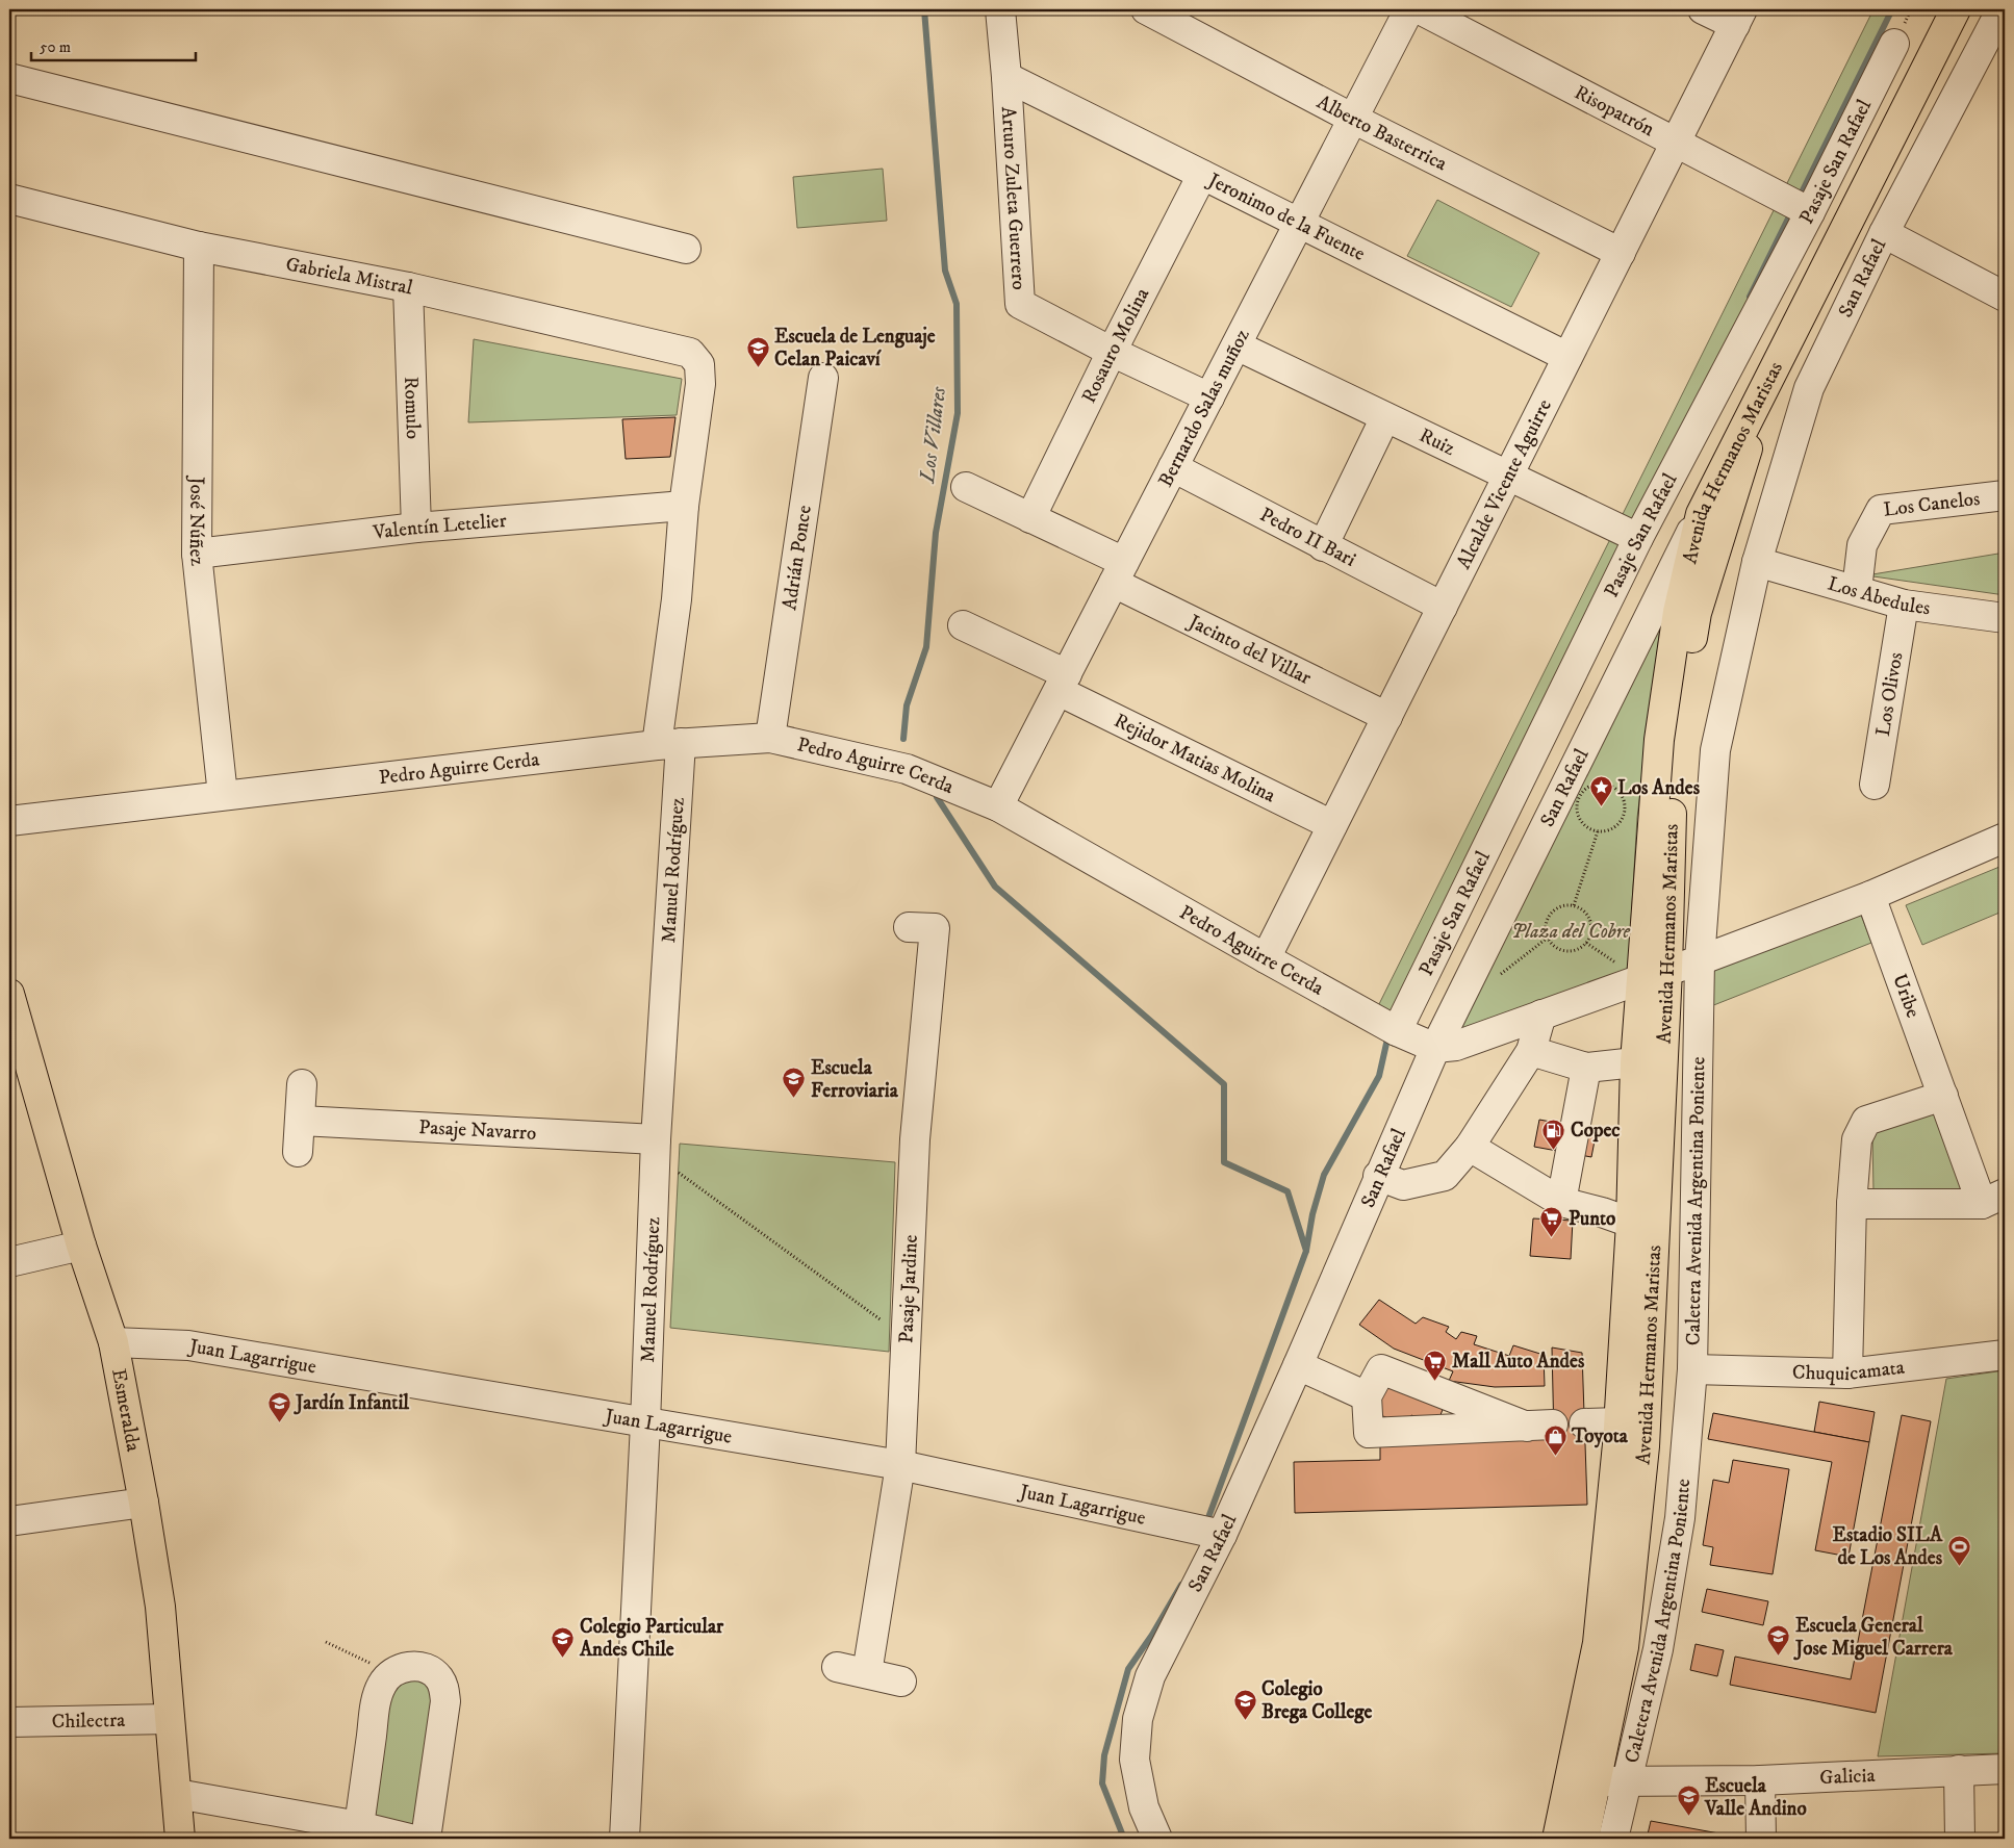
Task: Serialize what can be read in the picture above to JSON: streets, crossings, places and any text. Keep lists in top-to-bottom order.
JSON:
{
  "streets": {
    "main road": ["San Rafael", "Avenida Hermanos Maristas", "Esmeralda"],
    "street": [
      "Risopatrón",
      "Alberto Basterrica",
      "Pasaje San Rafael",
      "Arturo Zuleta Guerrero",
      "Jeronimo de la Fuente",
      "Gabriela Mistral",
      "Rosauro Molina",
      "Romulo",
      "Bernardo Salas muñoz",
      "Ruiz",
      "Alcalde Vicente Aguirre",
      "Los Canelos",
      "José Núñez",
      "Valentín Letelier",
      "Pedro II Bari",
      "Adrián Ponce",
      "Los Abedules",
      "Jacinto del Villar",
      "Los Olivos",
      "Rejidor Matias Molina",
      "Pedro Aguirre Cerda",
      "Manuel Rodríguez",
      "Uribe",
      "Pasaje Navarro",
      "Caletera Avenida Argentina Poniente",
      "Pasaje Jardine",
      "Juan Lagarrigue",
      "Chuquicamata",
      "Chilectra",
      "Galicia"
    ]
  },
  "crossings": [
    ["Risopatrón", "Pasaje San Rafael"],
    ["Risopatrón", "Alcalde Vicente Aguirre"],
    ["Alberto Basterrica", "Bernardo Salas muñoz"],
    ["Alberto Basterrica", "Alcalde Vicente Aguirre"],
    ["Pasaje San Rafael", "Ruiz"],
    ["Pasaje San Rafael", "Pedro Aguirre Cerda"],
    ["Arturo Zuleta Guerrero", "Jeronimo de la Fuente"],
    ["Arturo Zuleta Guerrero", "Rosauro Molina"],
    ["Arturo Zuleta Guerrero", "Bernardo Salas muñoz"],
    ["Jeronimo de la Fuente", "Rosauro Molina"],
    ["Jeronimo de la Fuente", "Bernardo Salas muñoz"],
    ["Jeronimo de la Fuente", "Alcalde Vicente Aguirre"],
    ["Gabriela Mistral", "Romulo"],
    ["Gabriela Mistral", "José Núñez"],
    ["Gabriela Mistral", "Manuel Rodríguez"],
    ["San Rafael", "Avenida Hermanos Maristas"],
    ["San Rafael", "Los Abedules"],
    ["San Rafael", "Pedro Aguirre Cerda"],
    ["San Rafael", "Caletera Avenida Argentina Poniente"],
    ["San Rafael", "Juan Lagarrigue"],
    ["Rosauro Molina", "Jacinto del Villar"],
    ["Romulo", "Valentín Letelier"],
    ["Bernardo Salas muñoz", "Ruiz"],
    ["Bernardo Salas muñoz", "Pedro II Bari"],
    ["Bernardo Salas muñoz", "Jacinto del Villar"],
    ["Bernardo Salas muñoz", "Rejidor Matias Molina"],
    ["Bernardo Salas muñoz", "Pedro Aguirre Cerda"],
    ["Ruiz", "Alcalde Vicente Aguirre"],
    ["Alcalde Vicente Aguirre", "Pedro II Bari"],
    ["Alcalde Vicente Aguirre", "Jacinto del Villar"],
    ["Alcalde Vicente Aguirre", "Rejidor Matias Molina"],
    ["Alcalde Vicente Aguirre", "Pedro Aguirre Cerda"],
    ["Avenida Hermanos Maristas", "Galicia"],
    ["Los Canelos", "Los Abedules"],
    ["José Núñez", "Valentín Letelier"],
    ["José Núñez", "Pedro Aguirre Cerda"],
    ["Valentín Letelier", "Manuel Rodríguez"],
    ["Adrián Ponce", "Pedro Aguirre Cerda"],
    ["Los Abedules", "Los Olivos"],
    ["Los Abedules", "Caletera Avenida Argentina Poniente"],
    ["Pedro Aguirre Cerda", "Manuel Rodríguez"],
    ["Manuel Rodríguez", "Pasaje Navarro"],
    ["Manuel Rodríguez", "Juan Lagarrigue"],
    ["Caletera Avenida Argentina Poniente", "Chuquicamata"],
    ["Caletera Avenida Argentina Poniente", "Galicia"],
    ["Pasaje Jardine", "Juan Lagarrigue"],
    ["Juan Lagarrigue", "Esmeralda"],
    ["Esmeralda", "Chilectra"]
  ],
  "water": ["Los Villares"],
  "parks": ["Plaza del Cobre"],
  "places": {
    "school or university": [
      "Escuela de Lenguaje Celan Paicaví",
      "Escuela Ferroviaria",
      "Jardín Infantil",
      "Escuela General Jose Miguel Carrera",
      "Colegio Particular Andes Chile",
      "Colegio Brega College",
      "Escuela Valle Andino"
    ],
    "place": ["Los Andes"],
    "fuel station": ["Copec"],
    "supermarket": ["Punto", "Mall Auto Andes"],
    "shop": ["Toyota"],
    "sports": ["Estadio SILA de Los Andes"]
  },
  "scale_bar": "50 m"
}
